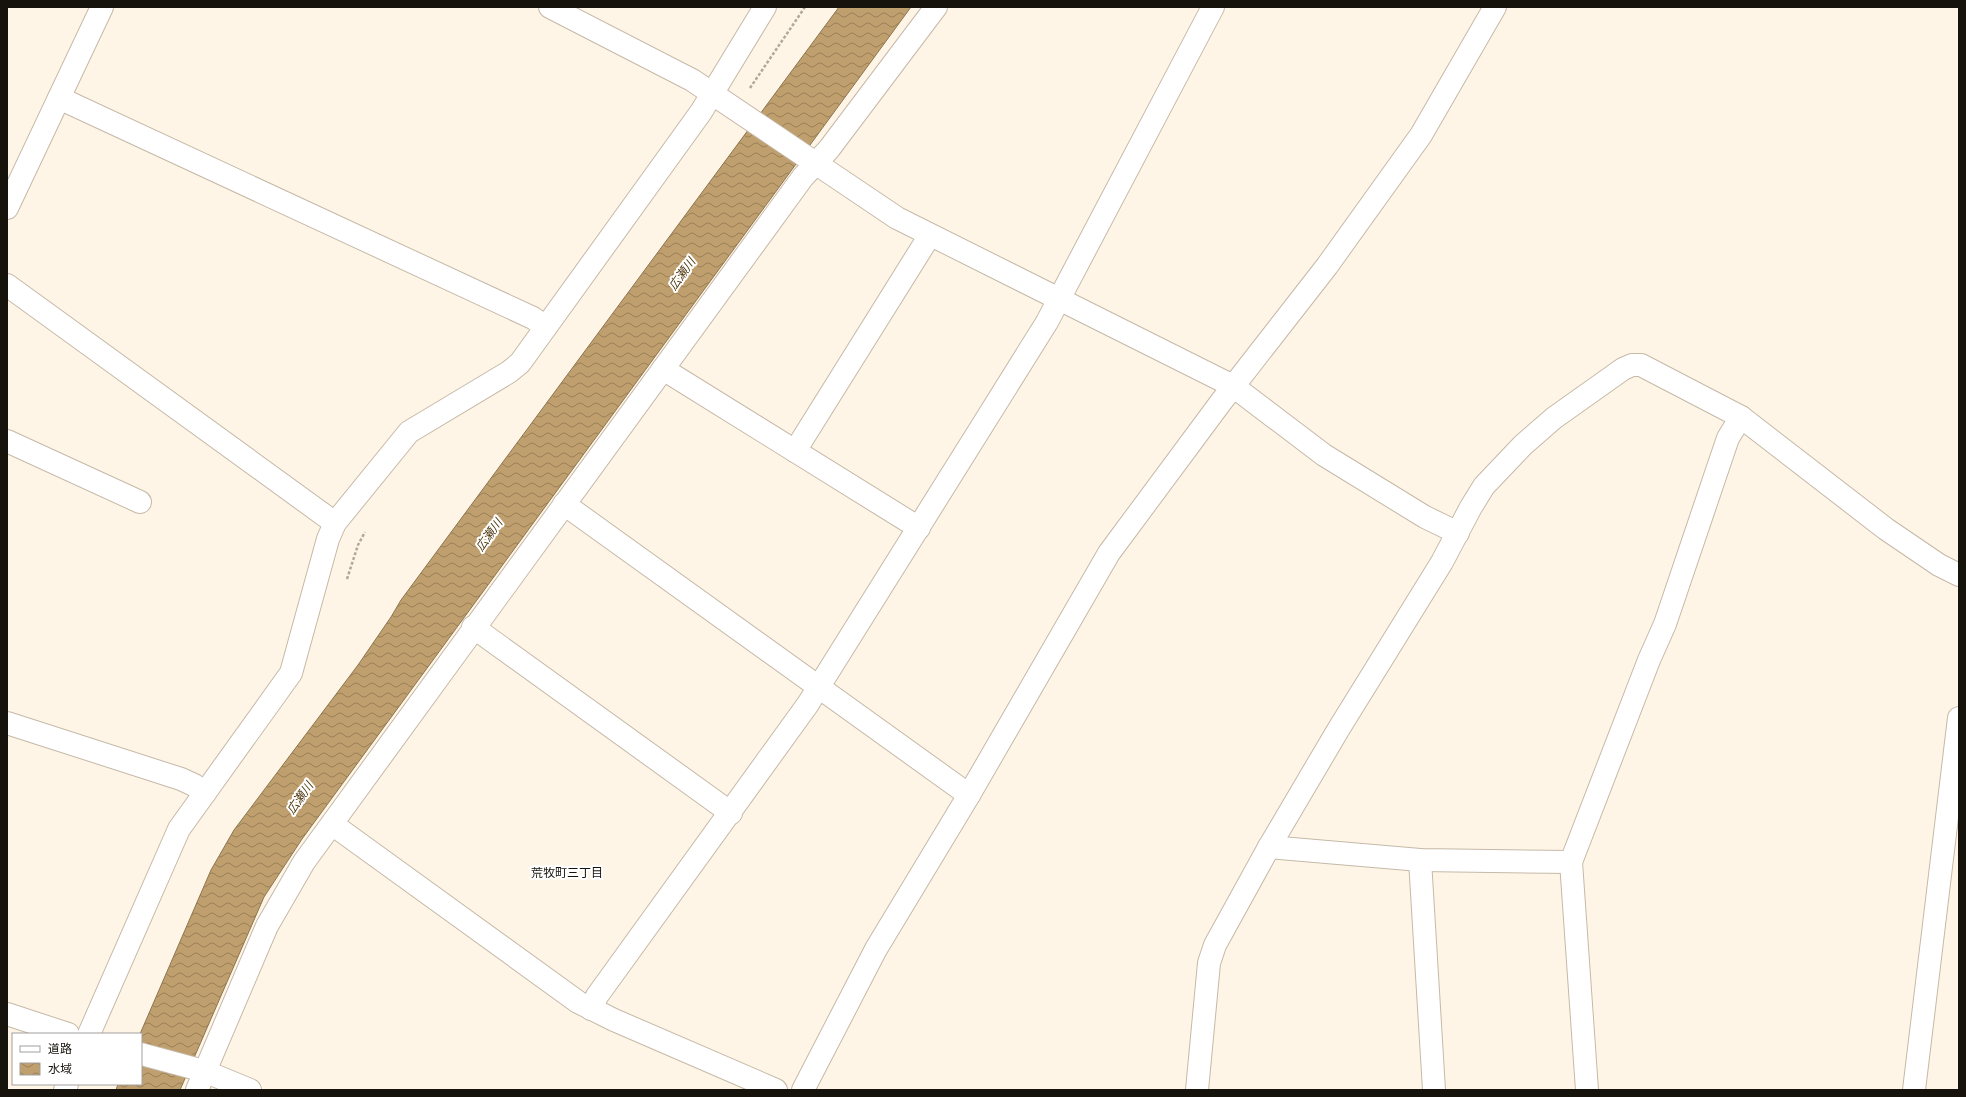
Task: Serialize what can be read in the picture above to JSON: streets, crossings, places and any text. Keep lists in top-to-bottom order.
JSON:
{
  "districts": ["荒牧町三丁目"],
  "water": ["広瀬川"],
  "legend": ["道路", "水域"]
}
